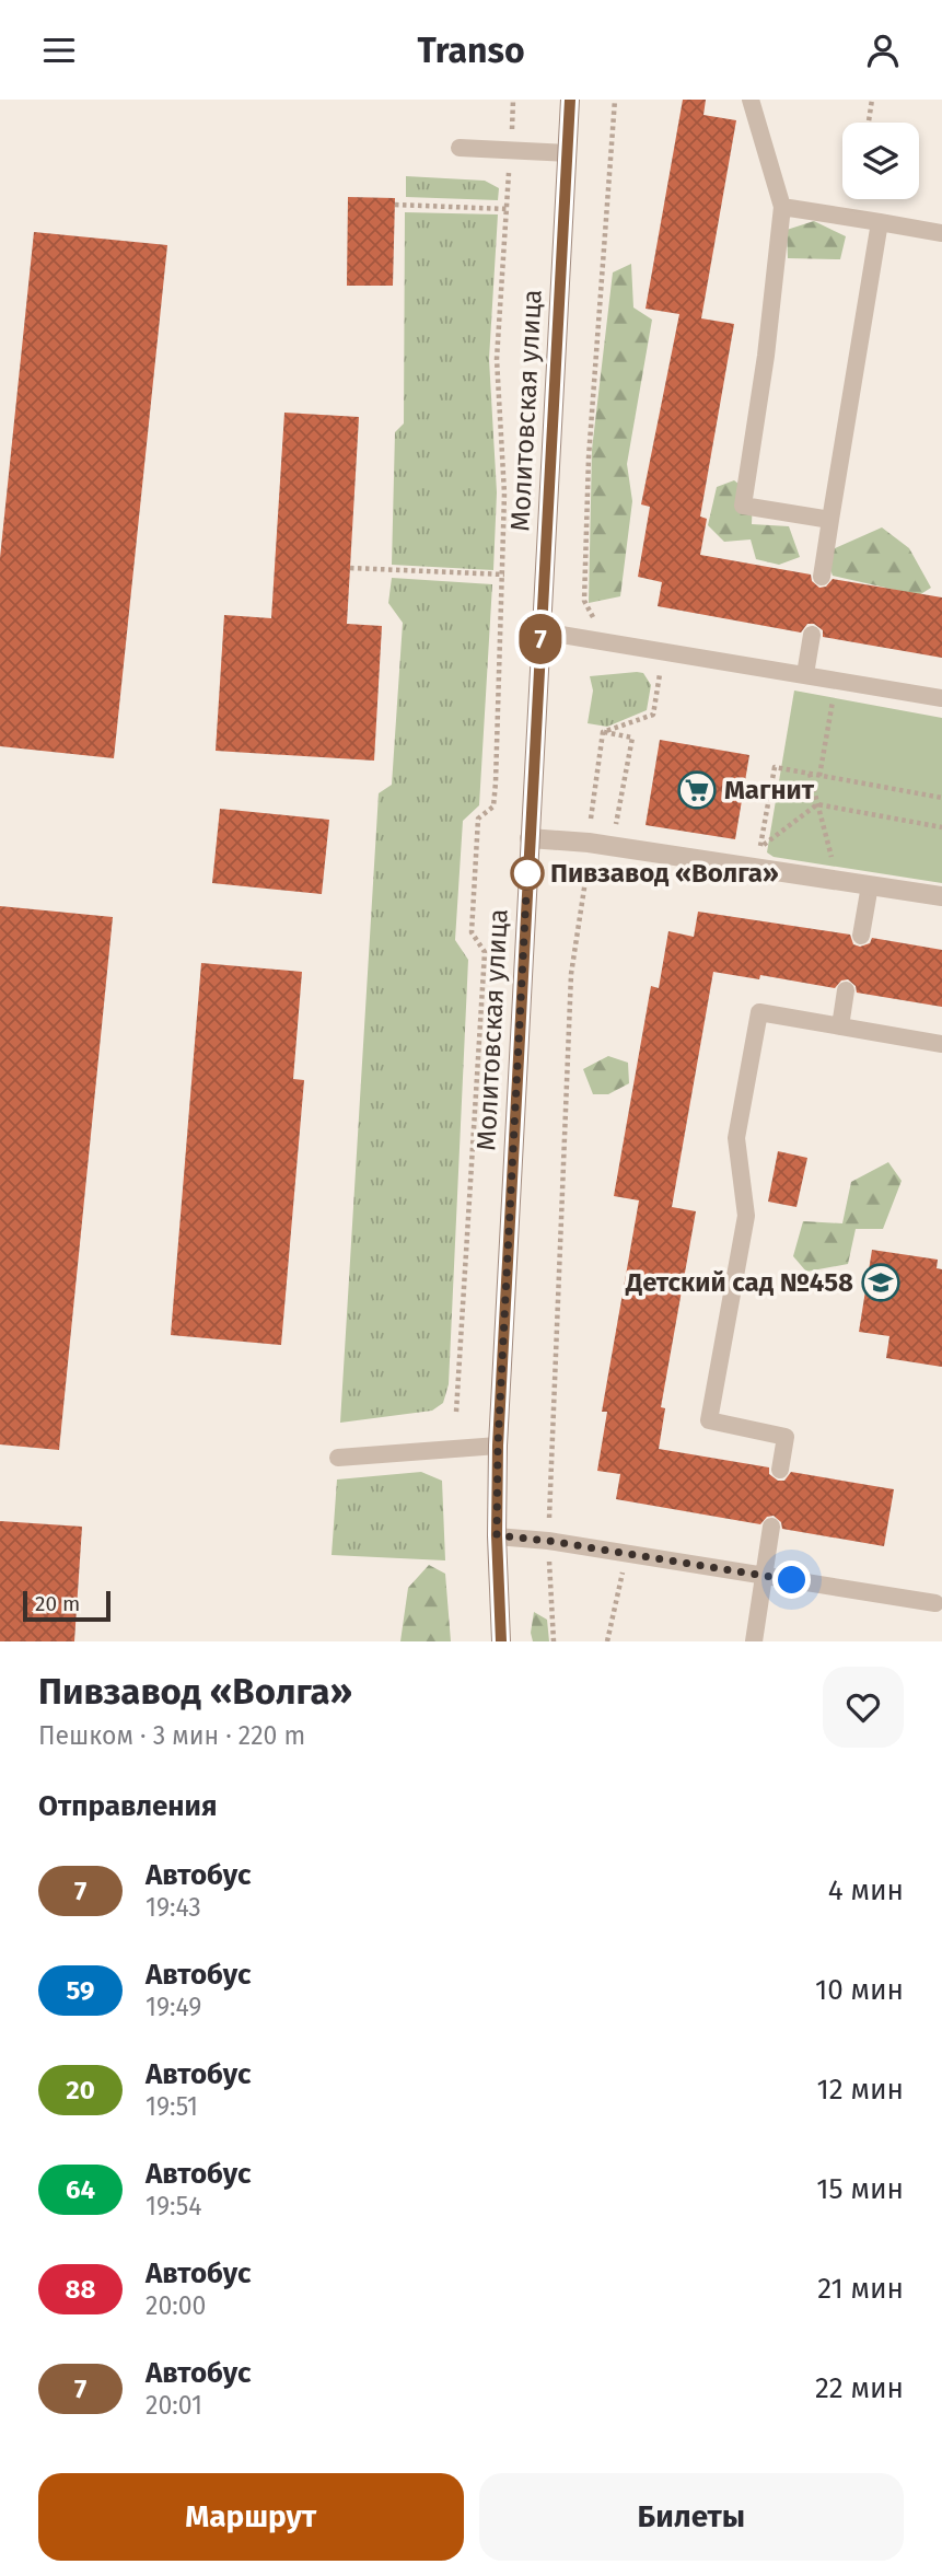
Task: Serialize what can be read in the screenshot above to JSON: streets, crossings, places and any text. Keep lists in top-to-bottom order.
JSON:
{
  "streets": {
    "street": ["Молитовская улица"]
  },
  "places": {
    "supermarket": ["Магнит"],
    "other": ["Пивзавод «Волга»"],
    "school or university": ["Детский сад №458"]
  },
  "lines": ["bus line 7"],
  "scale_bar": "20 m",
  "page": {
    "header": "Transo",
    "on_map": "7",
    "scale": "20 m",
    "heading": [
      ["Пивзавод «Волга»", "Пешком · 3 мин · 220 m"],
      "Отправления"
    ],
    "list": [
      {
        "mark": "7",
        "name": "Автобус",
        "note": "19:43",
        "value": "4 мин"
      },
      {
        "mark": "59",
        "name": "Автобус",
        "note": "19:49",
        "value": "10 мин"
      },
      {
        "mark": "20",
        "name": "Автобус",
        "note": "19:51",
        "value": "12 мин"
      },
      {
        "mark": "64",
        "name": "Автобус",
        "note": "19:54",
        "value": "15 мин"
      },
      {
        "mark": "88",
        "name": "Автобус",
        "note": "20:00",
        "value": "21 мин"
      },
      {
        "mark": "7",
        "name": "Автобус",
        "note": "20:01",
        "value": "22 мин"
      }
    ],
    "buttons": ["Маршрут", "Билеты"]
  }
}
